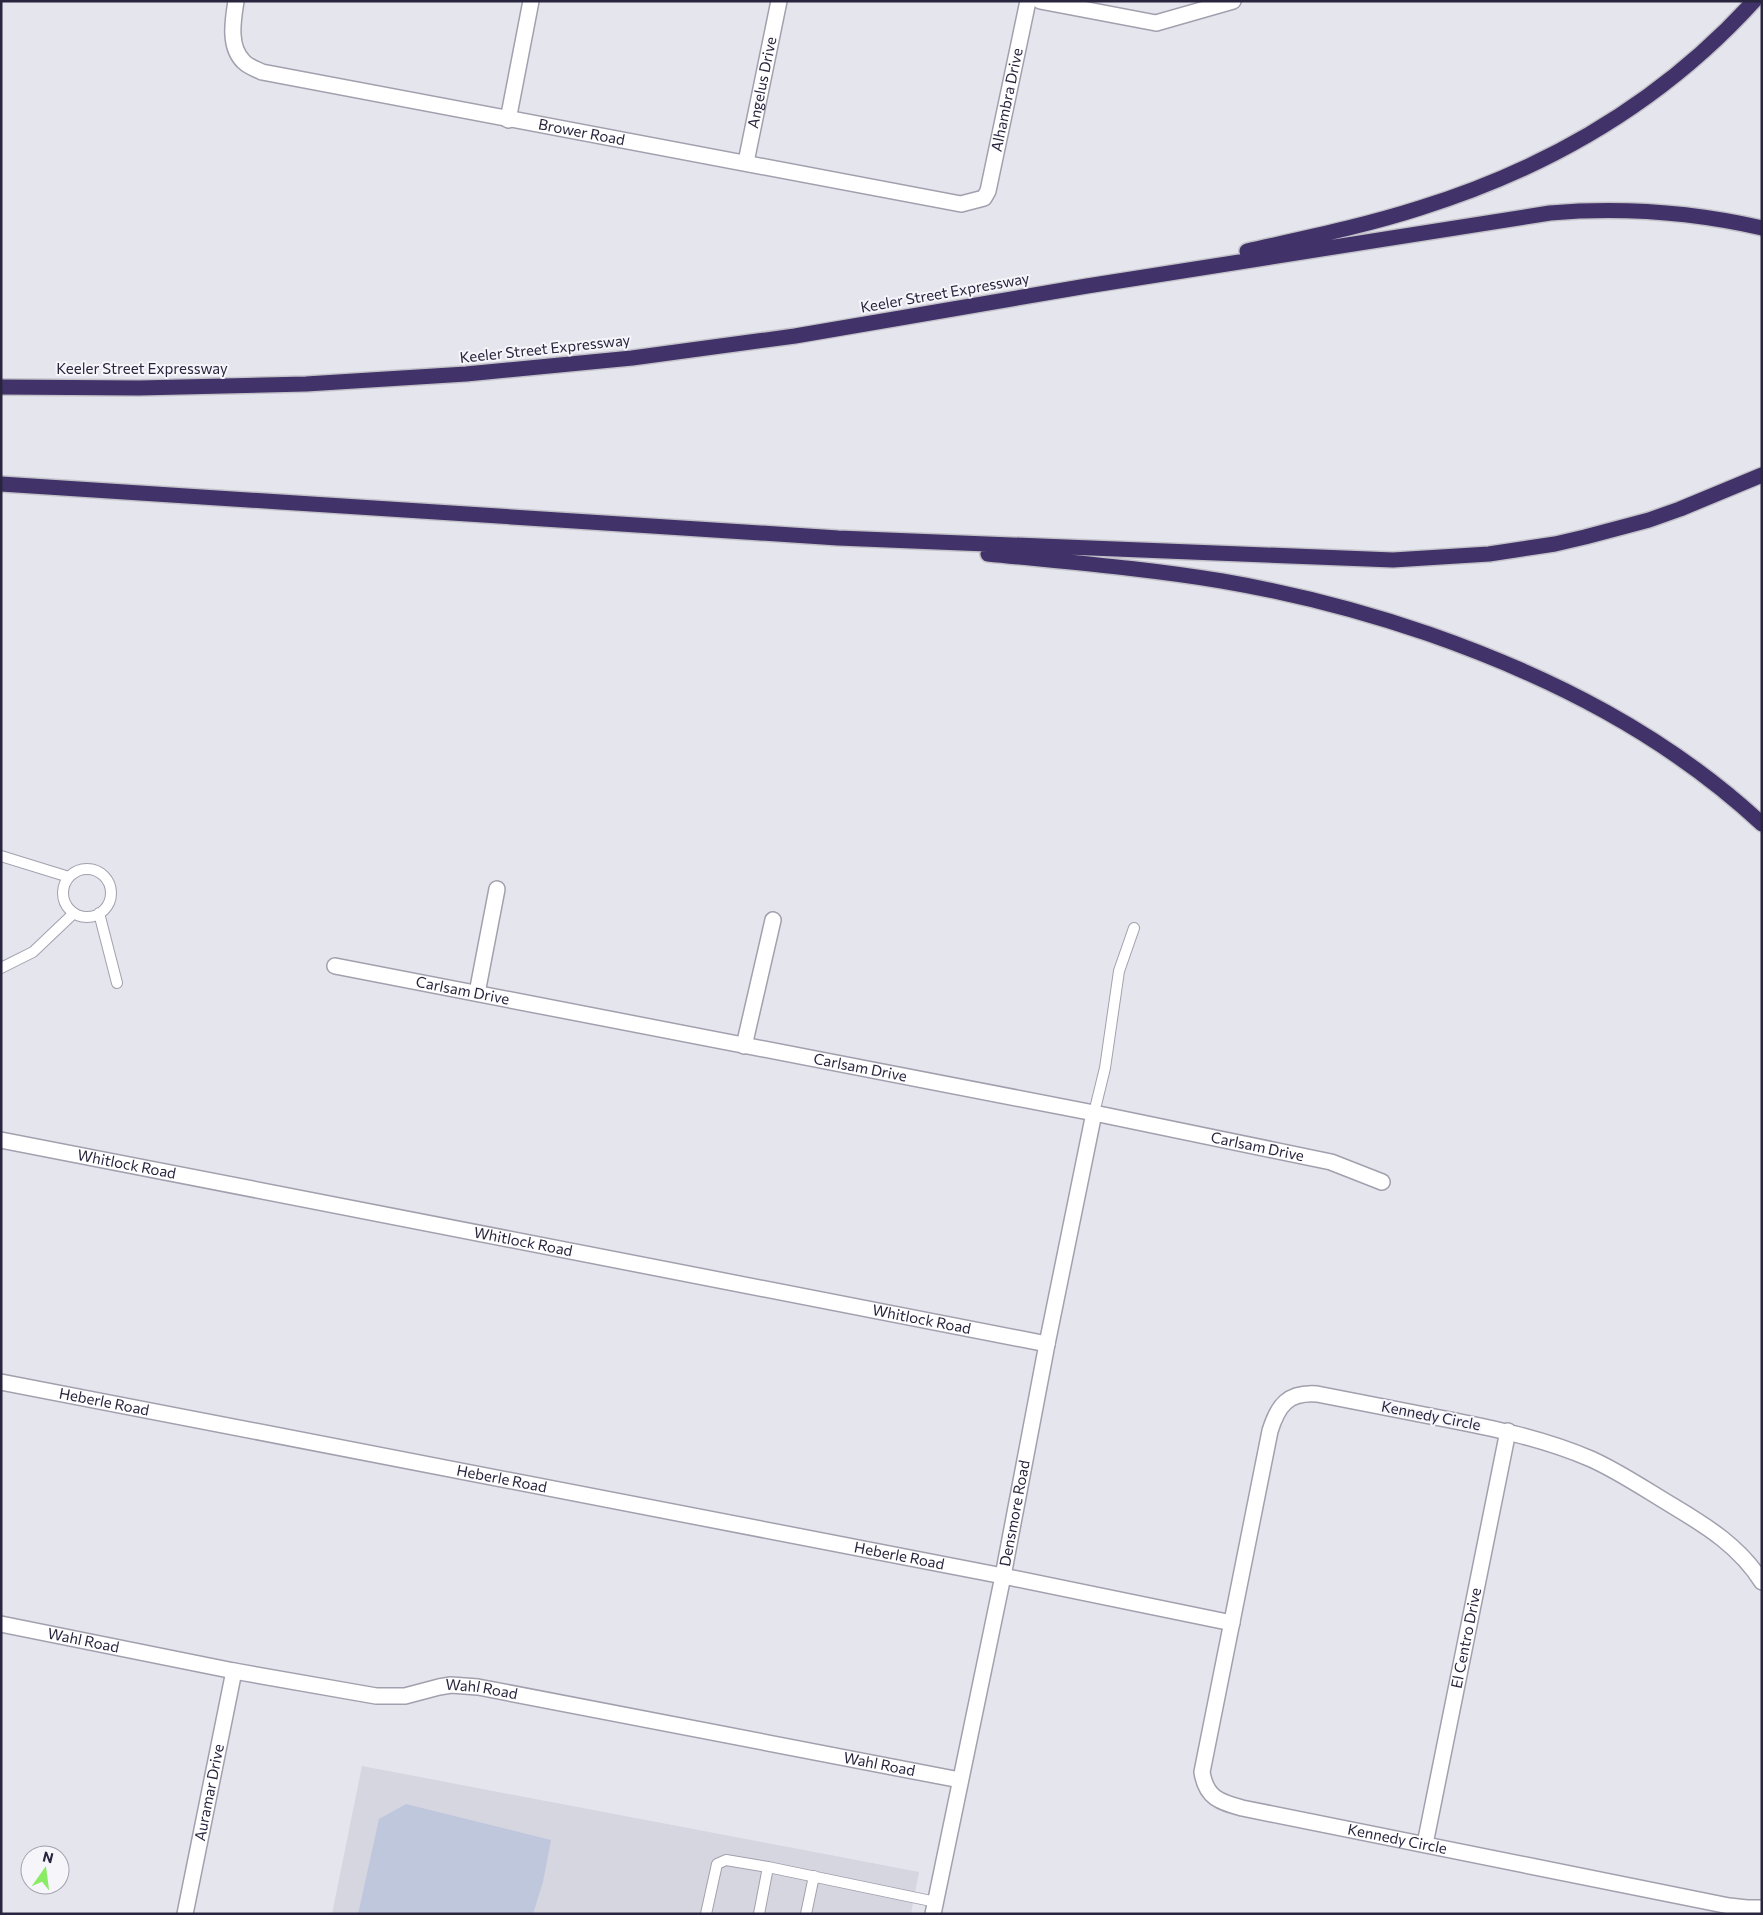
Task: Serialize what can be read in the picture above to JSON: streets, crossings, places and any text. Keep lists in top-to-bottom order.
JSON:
{
  "streets": {
    "highway": ["Keeler Street Expressway"],
    "street": [
      "Angelus Drive",
      "Alhambra Drive",
      "Brower Road",
      "Carlsam Drive",
      "Whitlock Road",
      "Heberle Road",
      "Kennedy Circle",
      "Densmore Road",
      "El Centro Drive",
      "Wahl Road",
      "Auramar Drive"
    ]
  },
  "crossings": [
    ["Angelus Drive", "Brower Road"],
    ["Alhambra Drive", "Brower Road"],
    ["Carlsam Drive", "Densmore Road"],
    ["Whitlock Road", "Densmore Road"],
    ["Heberle Road", "Densmore Road"],
    ["Kennedy Circle", "El Centro Drive"],
    ["Densmore Road", "Wahl Road"],
    ["Wahl Road", "Auramar Drive"]
  ],
  "north": "top"
}
